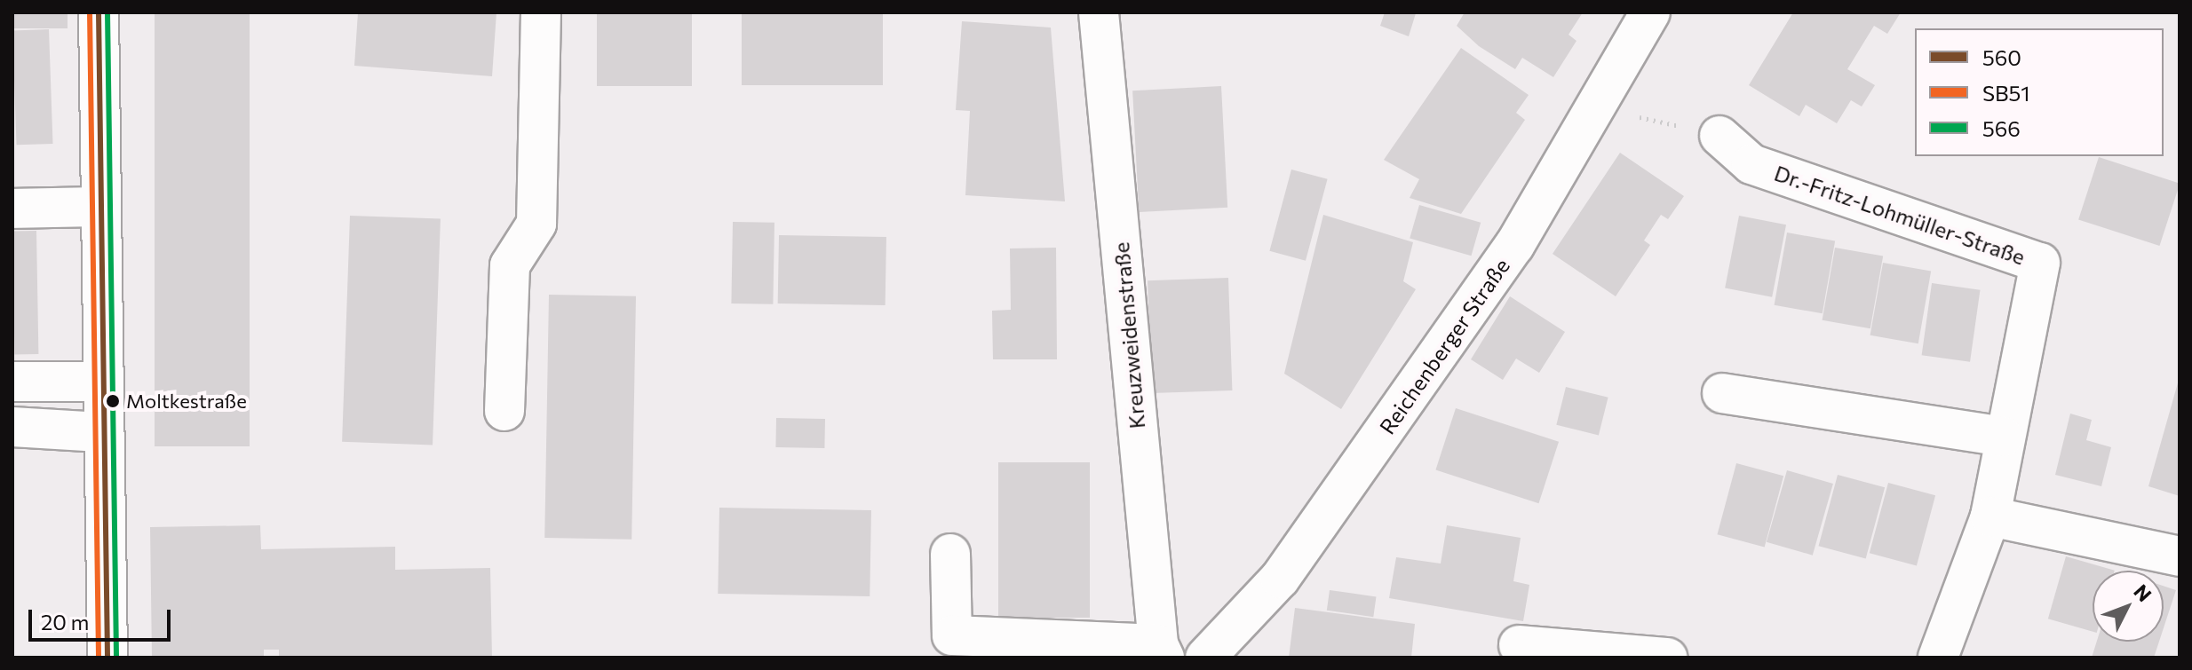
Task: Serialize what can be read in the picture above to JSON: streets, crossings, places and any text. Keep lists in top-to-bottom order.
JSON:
{
  "streets": {
    "street": ["Dr.-Fritz-Lohmüller-Straße", "Kreuzweidenstraße", "Reichenberger Straße"]
  },
  "places": ["Moltkestraße"],
  "lines": ["transit line 560", "transit line SB51", "transit line 566"],
  "legend": ["560", "SB51", "566"],
  "scale_bar": "20 m",
  "north": "top right"
}
